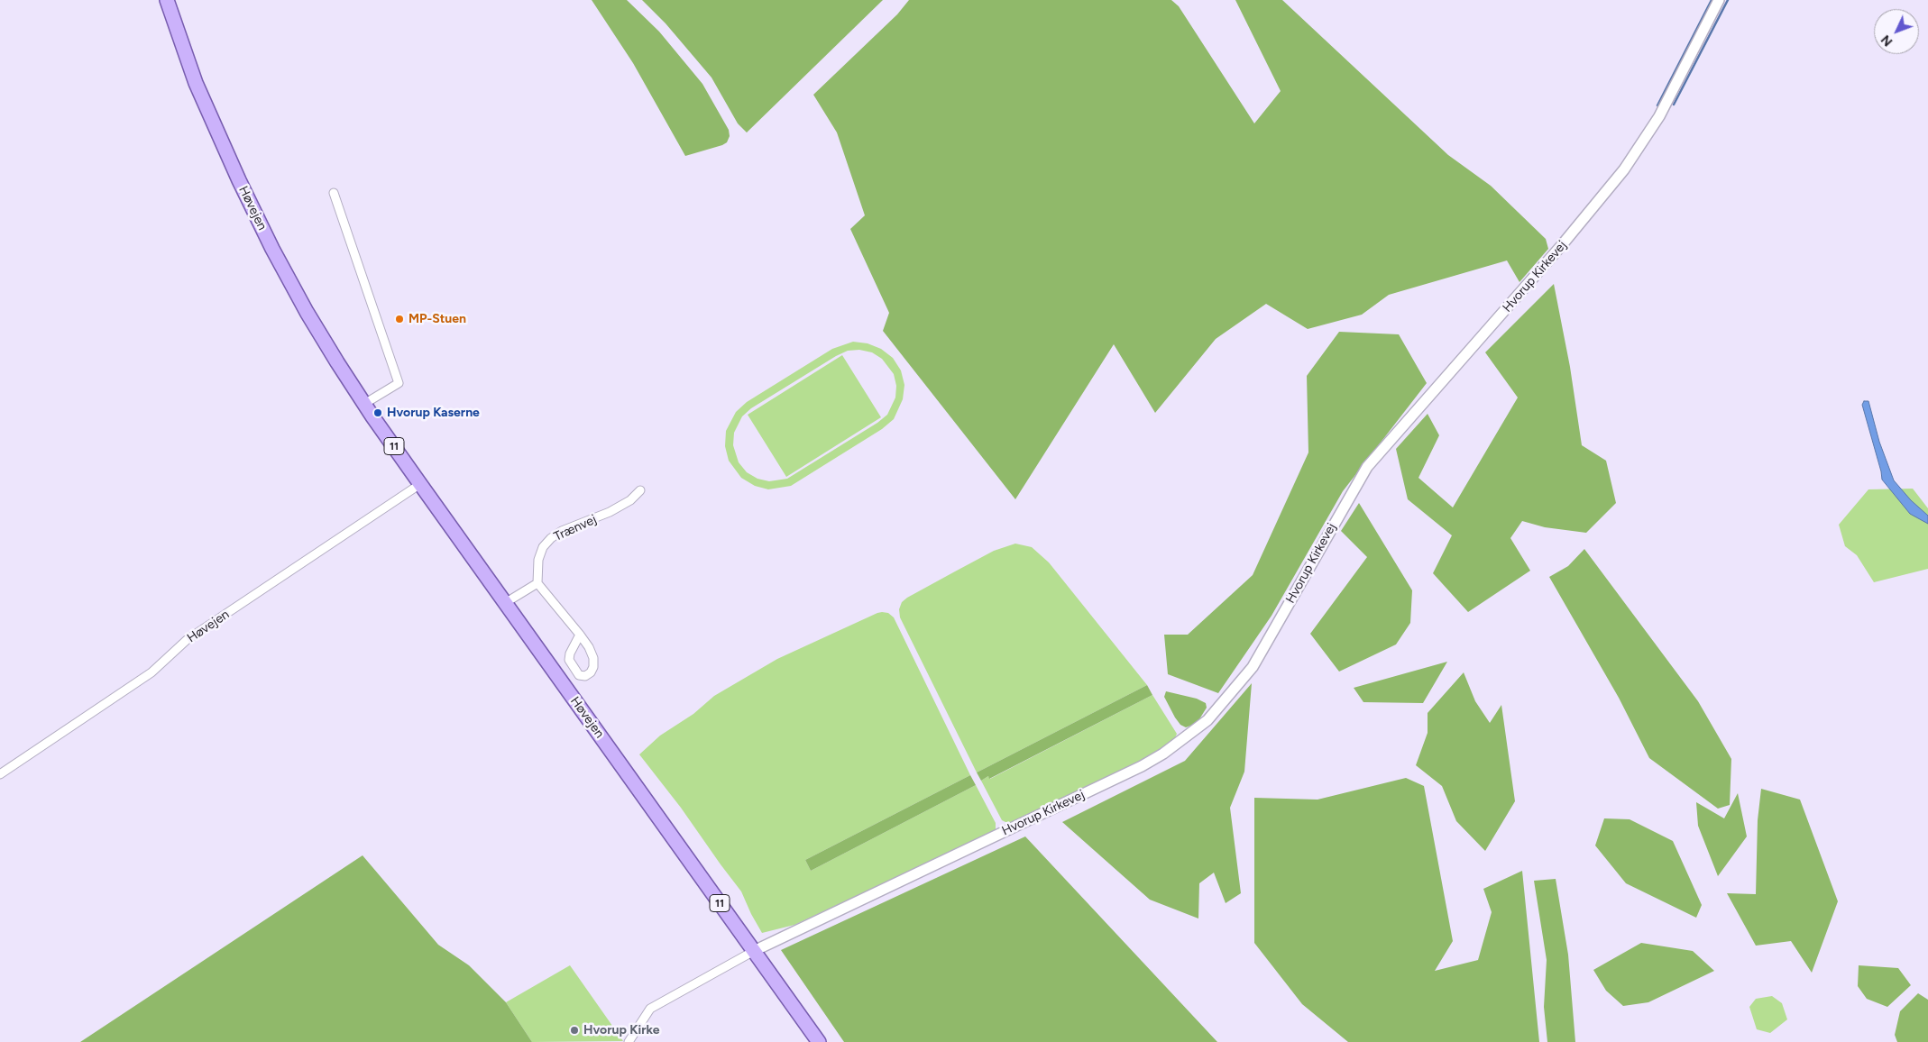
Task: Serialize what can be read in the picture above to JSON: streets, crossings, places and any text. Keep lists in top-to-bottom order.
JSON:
{
  "streets": {
    "main road": ["Høvejen", "11"],
    "street": ["Hvorup Kirkevej", "Trænvej"]
  },
  "crossings": [
    ["Høvejen", "Hvorup Kirkevej"]
  ],
  "places": ["MP-Stuen", "Hvorup Kaserne", "Hvorup Kirke"],
  "north": "bottom left"
}
